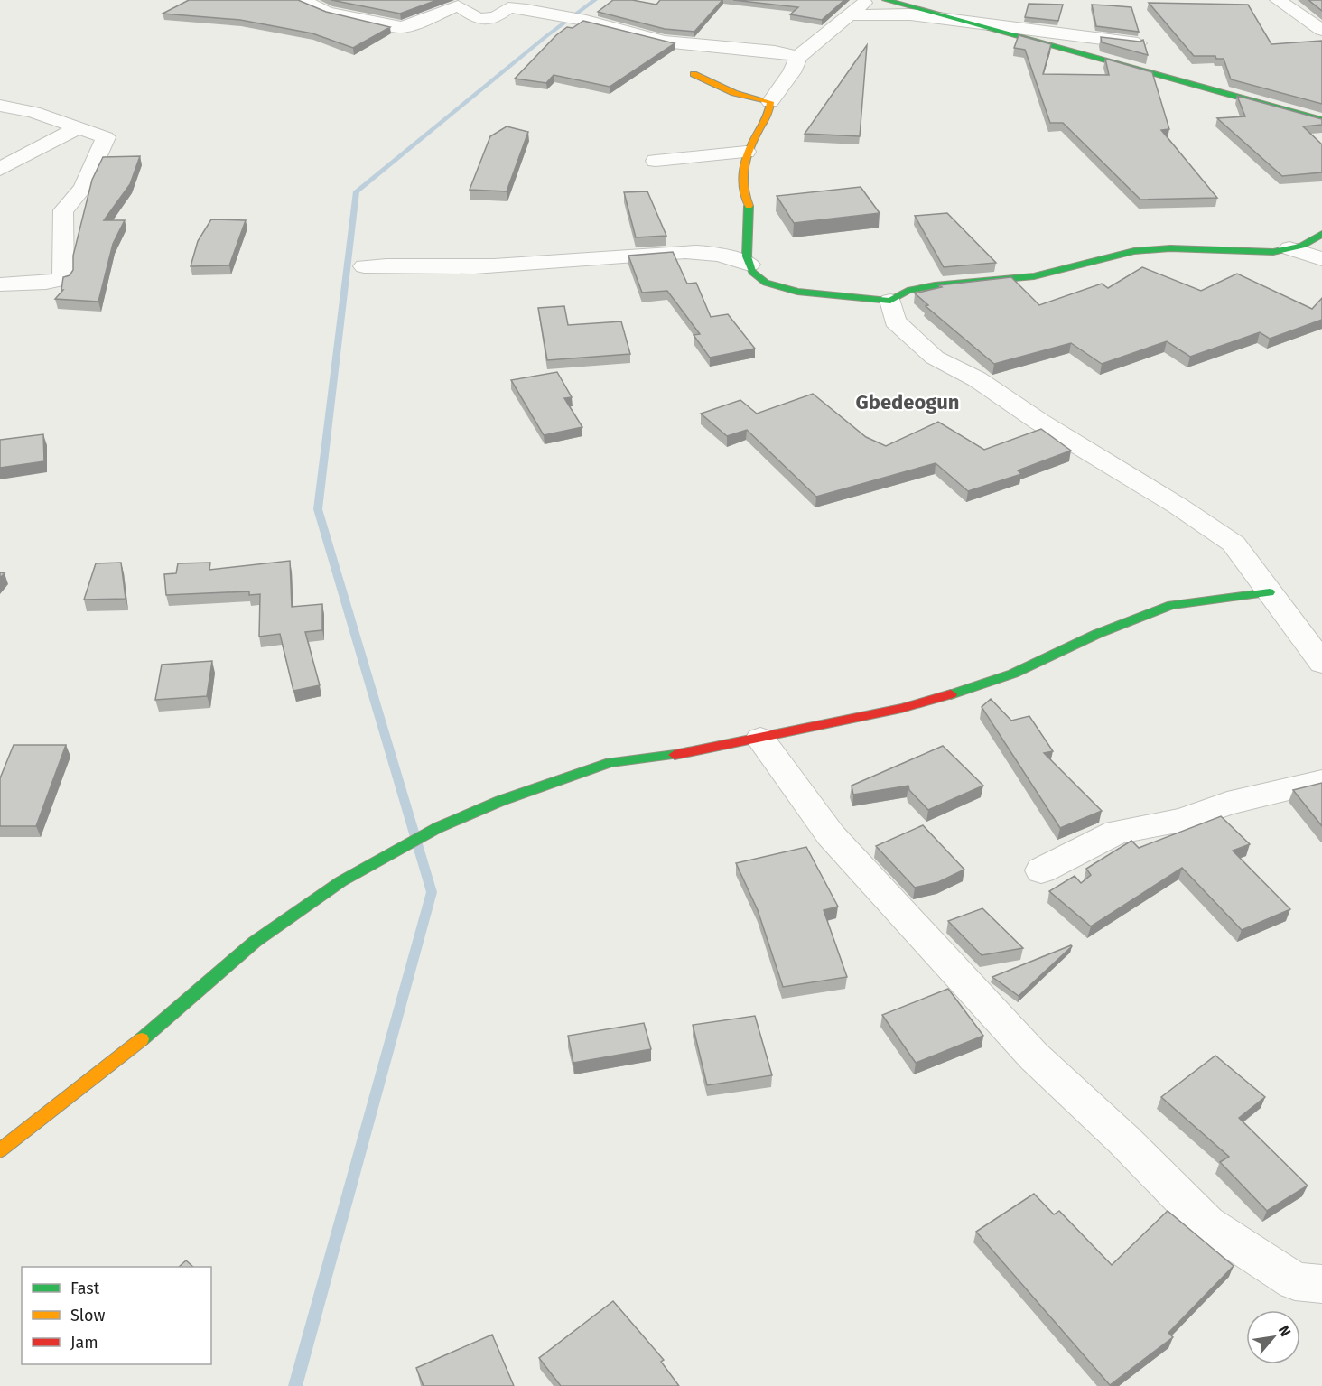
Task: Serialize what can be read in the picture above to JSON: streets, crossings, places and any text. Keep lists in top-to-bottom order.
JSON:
{
  "districts": ["Gbedeogun"],
  "legend": ["Fast", "Slow", "Jam"],
  "north": "top right"
}
